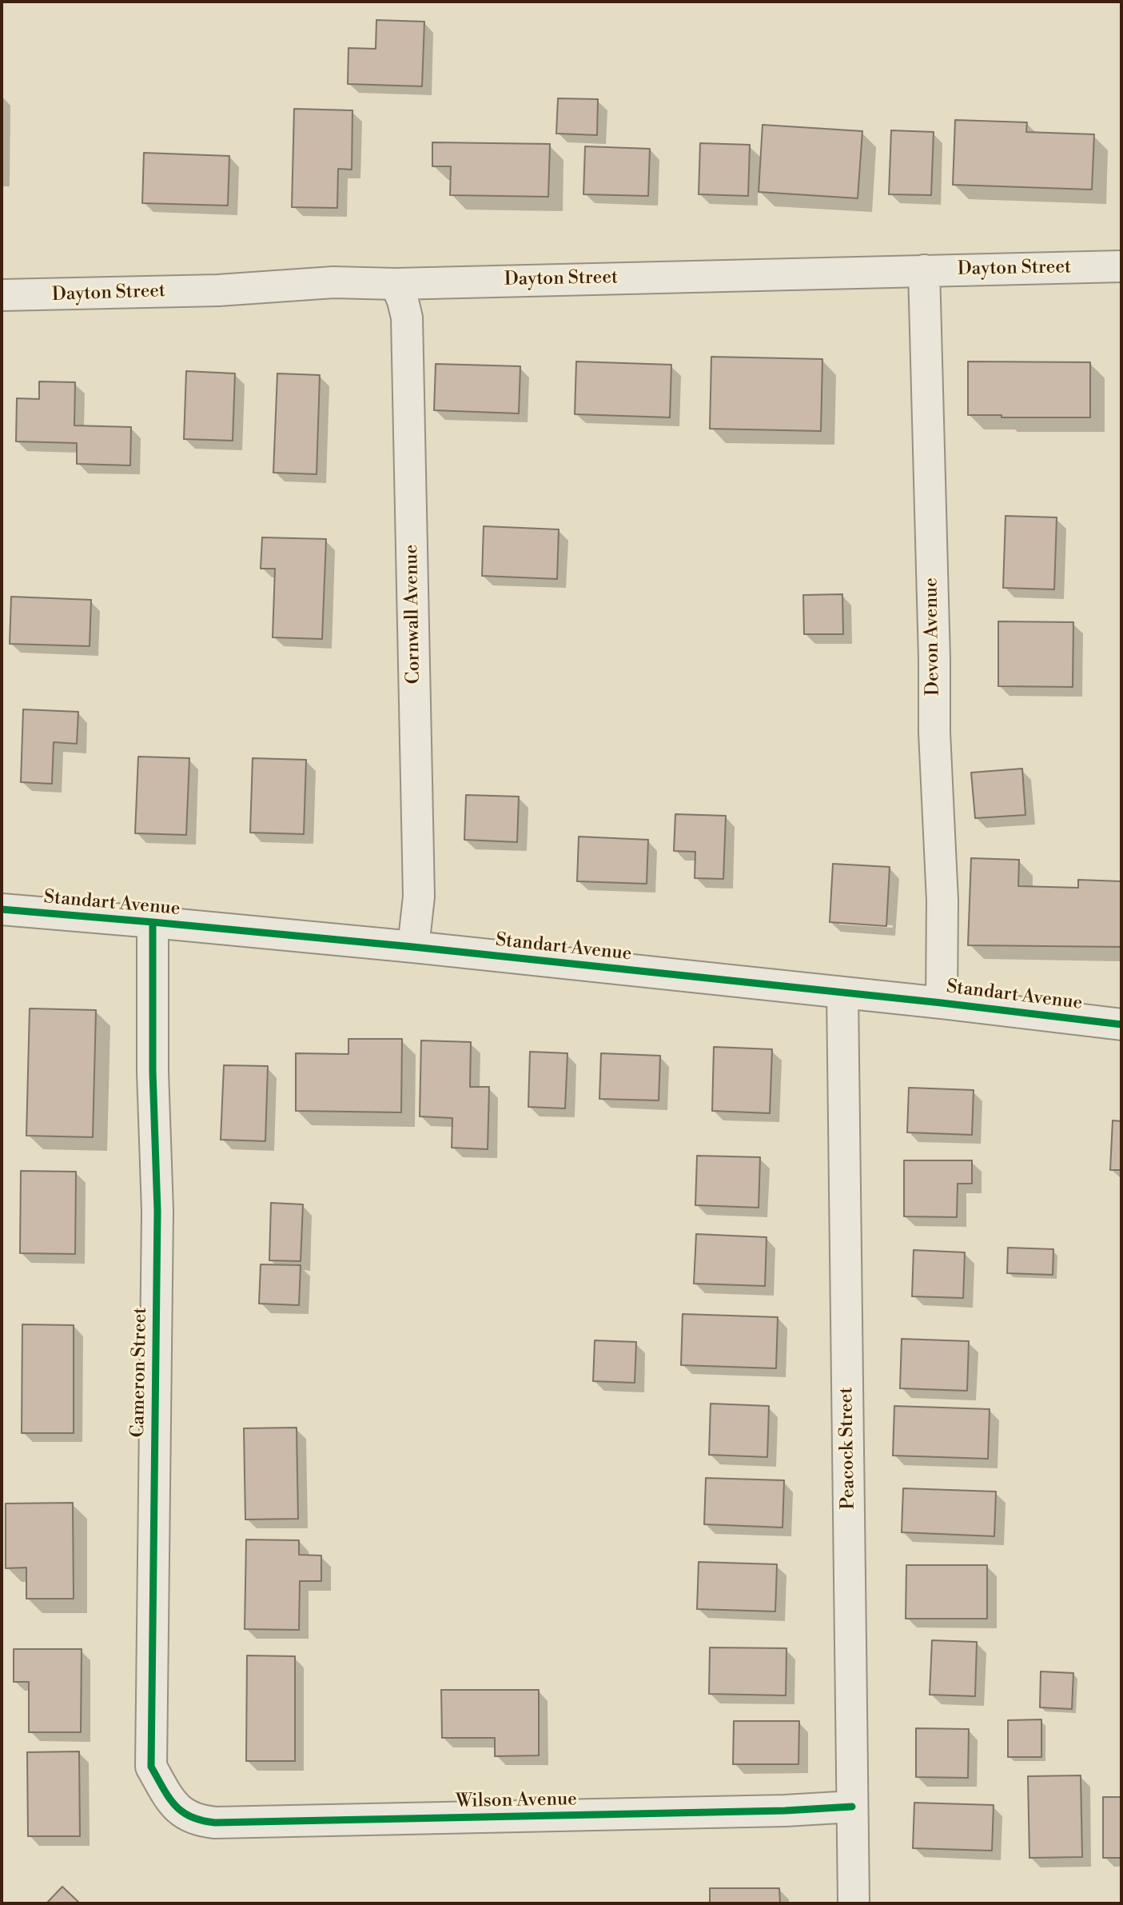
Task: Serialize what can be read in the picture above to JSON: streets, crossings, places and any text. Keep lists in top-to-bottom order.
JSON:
{
  "streets": {
    "street": [
      "Dayton Street",
      "Cornwall Avenue",
      "Devon Avenue",
      "Standart Avenue",
      "Cameron Street",
      "Peacock Street",
      "Wilson Avenue"
    ]
  },
  "crossings": [
    ["Dayton Street", "Cornwall Avenue"],
    ["Dayton Street", "Devon Avenue"],
    ["Cornwall Avenue", "Standart Avenue"],
    ["Devon Avenue", "Standart Avenue"],
    ["Standart Avenue", "Cameron Street"],
    ["Standart Avenue", "Peacock Street"],
    ["Cameron Street", "Wilson Avenue"],
    ["Peacock Street", "Wilson Avenue"]
  ]
}
